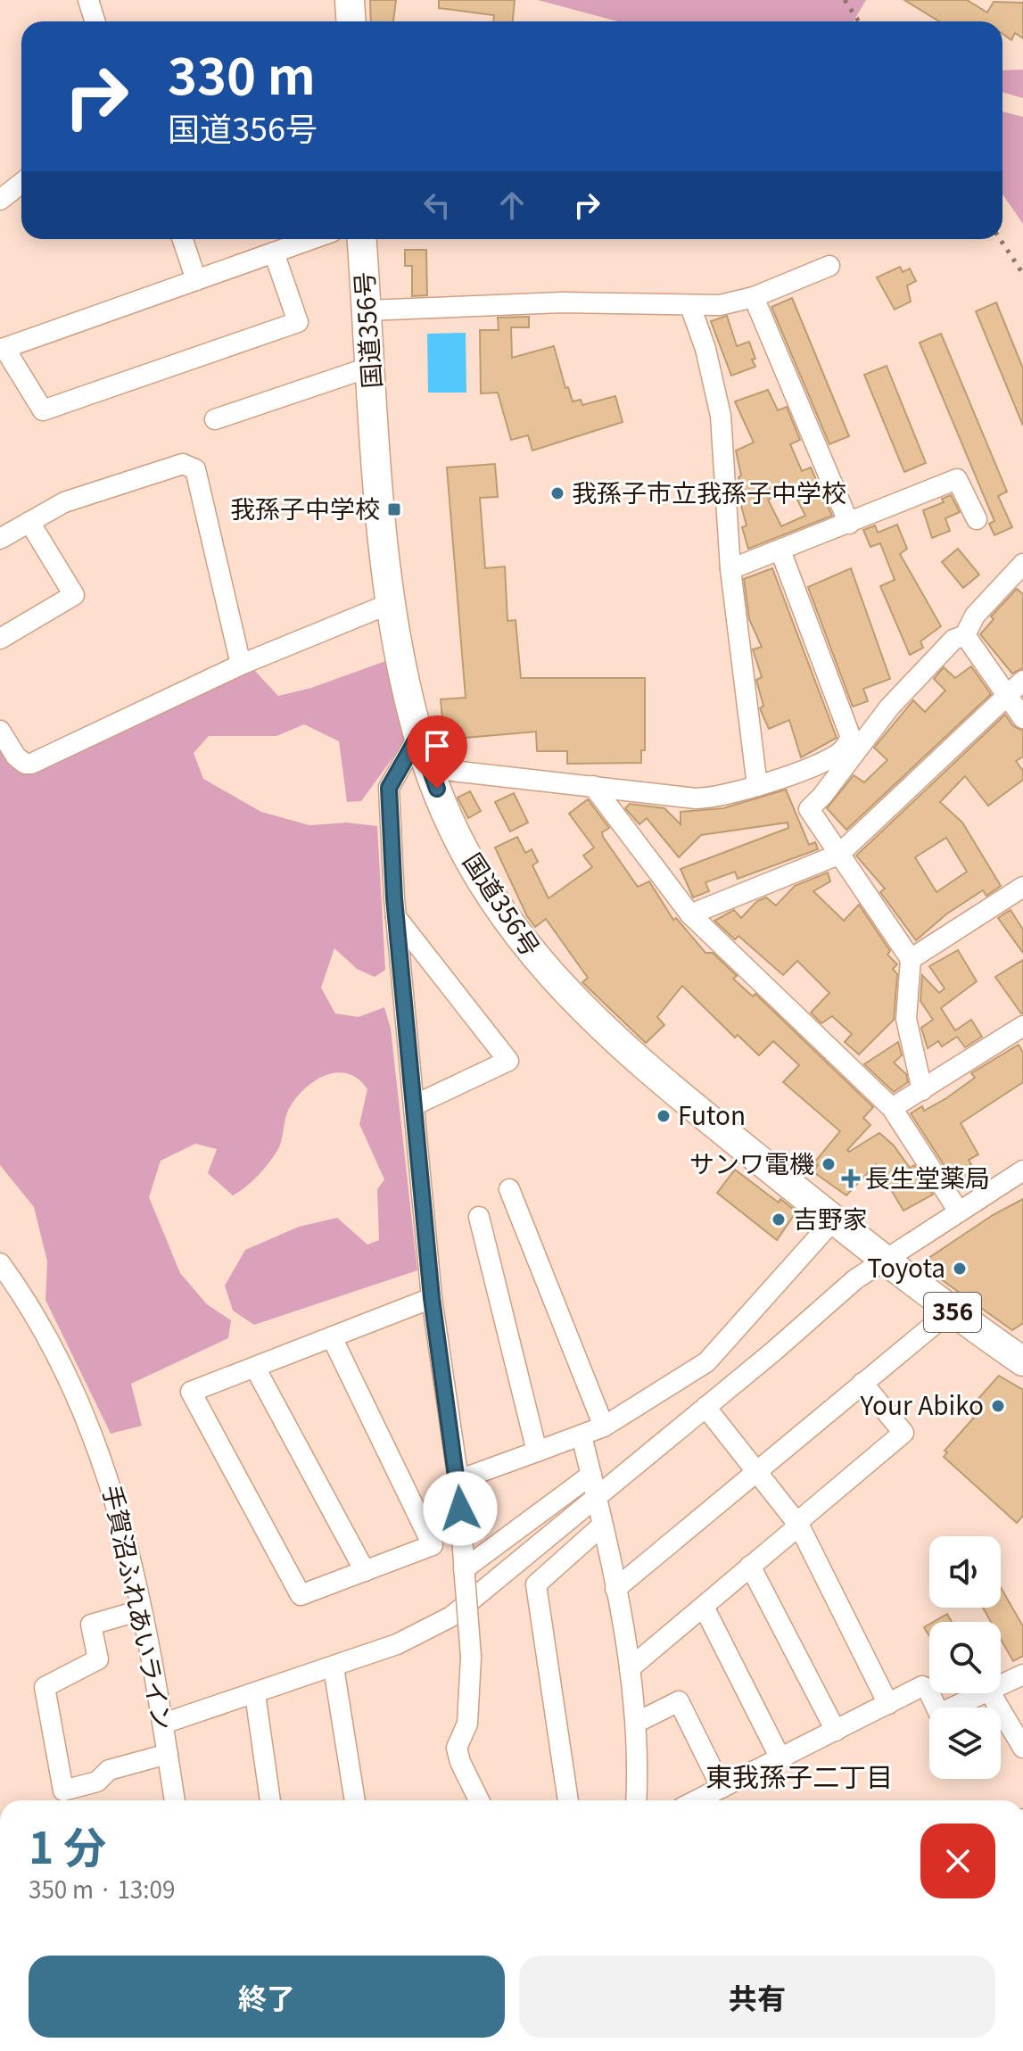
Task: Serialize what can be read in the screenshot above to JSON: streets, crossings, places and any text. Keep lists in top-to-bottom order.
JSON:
{
  "streets": {
    "highway": ["国道356号", "356"],
    "street": ["手賀沼ふれあいライン"]
  },
  "districts": ["東我孫子二丁目"],
  "places": {
    "other": [
      "我孫子市立我孫子中学校",
      "Futon",
      "サンワ電機",
      "吉野家",
      "Toyota",
      "Your Abiko"
    ],
    "transit": ["我孫子中学校"],
    "health": ["長生堂薬局"]
  },
  "page": {
    "turn": ["330 m", "国道356号"],
    "heading": ["1 分", "350 m · 13:09"],
    "buttons": ["終了", "共有"]
  }
}
